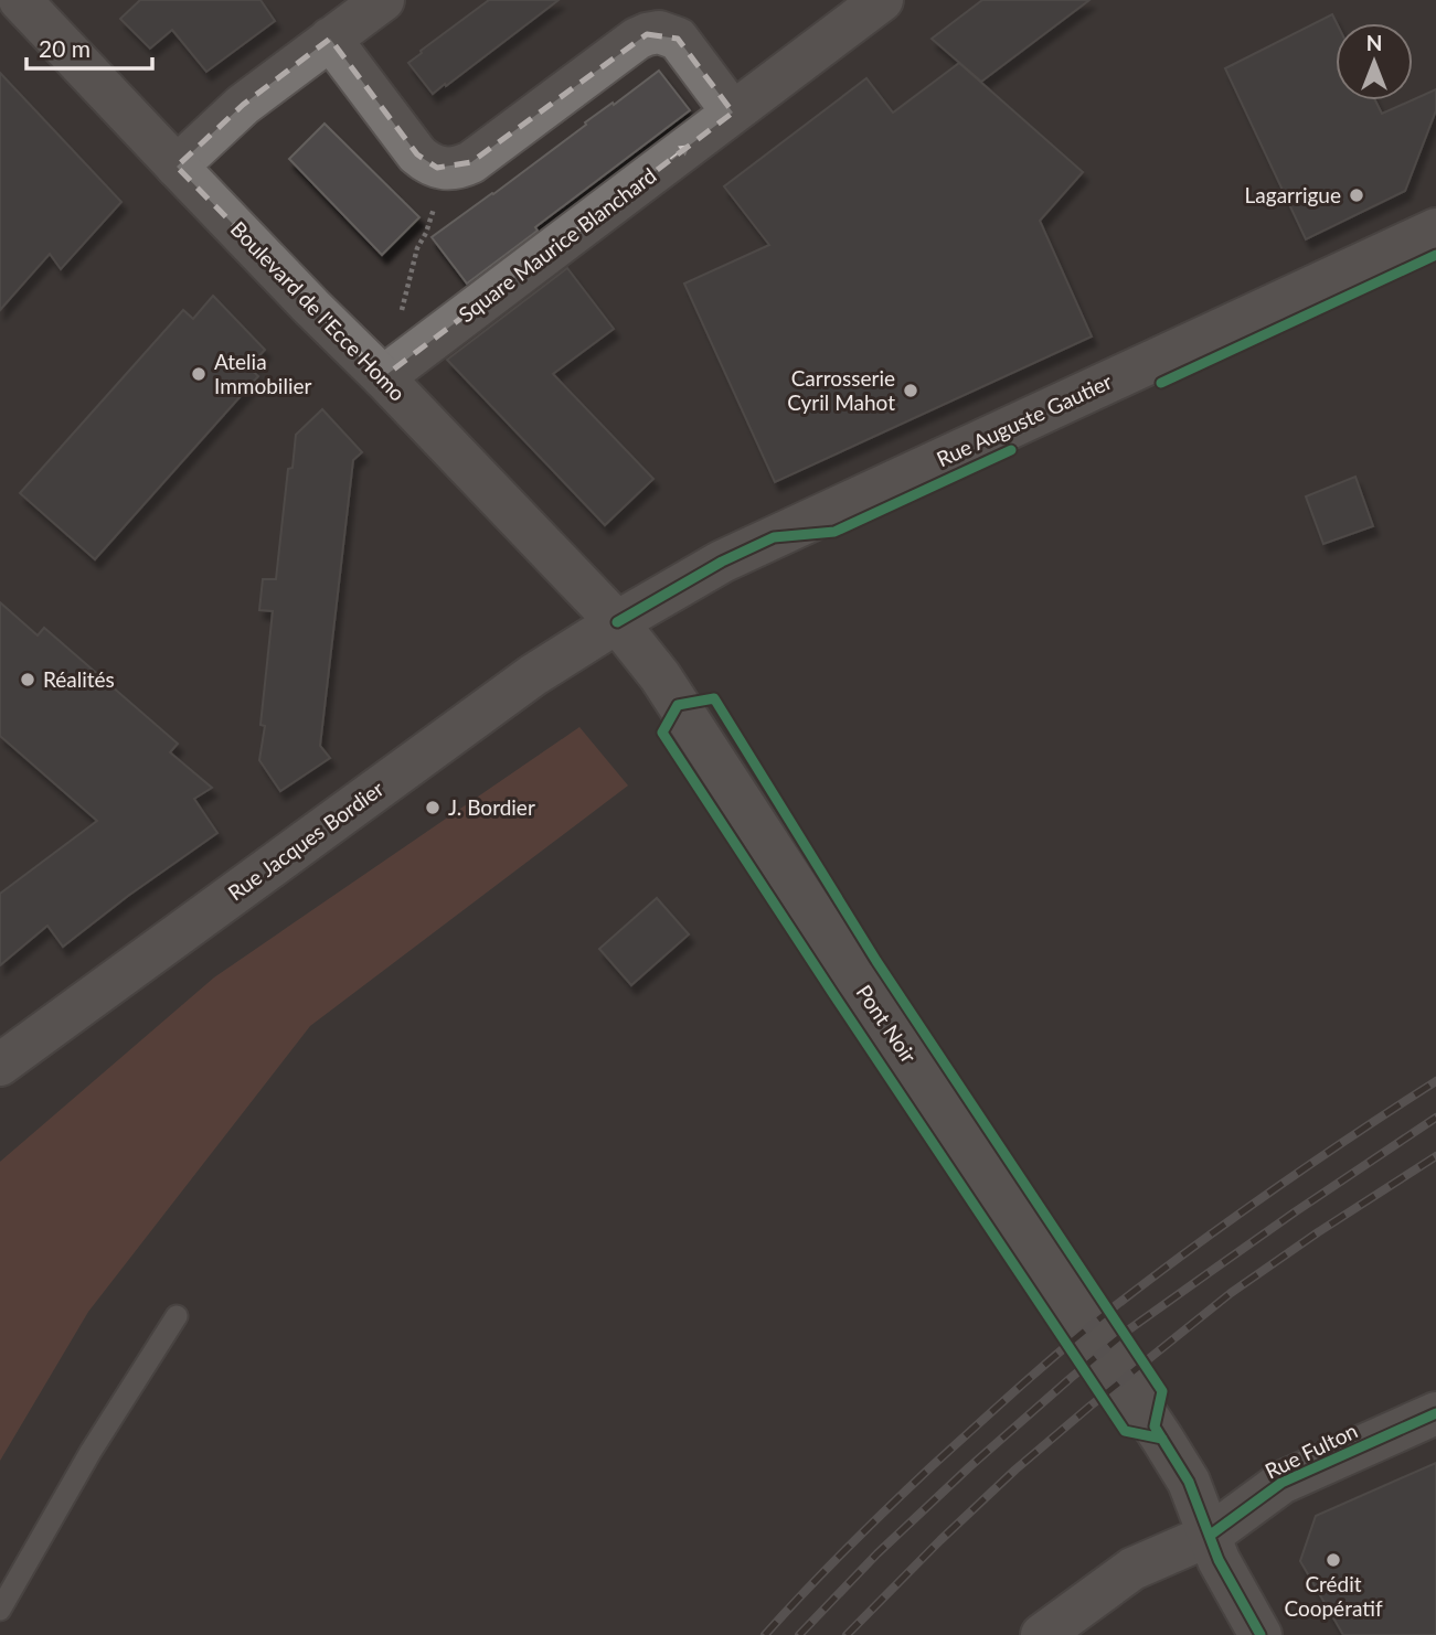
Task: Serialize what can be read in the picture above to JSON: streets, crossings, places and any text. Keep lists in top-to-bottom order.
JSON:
{
  "streets": {
    "street": [
      "Square Maurice Blanchard",
      "Boulevard de l'Ecce Homo",
      "Rue Auguste Gautier",
      "Rue Jacques Bordier",
      "Pont Noir",
      "Rue Fulton"
    ]
  },
  "crossings": [
    ["Square Maurice Blanchard", "Boulevard de l'Ecce Homo"],
    ["Boulevard de l'Ecce Homo", "Rue Auguste Gautier"],
    ["Boulevard de l'Ecce Homo", "Rue Jacques Bordier"],
    ["Boulevard de l'Ecce Homo", "Pont Noir"],
    ["Rue Auguste Gautier", "Rue Jacques Bordier"],
    ["Rue Auguste Gautier", "Pont Noir"],
    ["Rue Jacques Bordier", "Pont Noir"],
    ["Pont Noir", "Rue Fulton"]
  ],
  "places": [
    "Lagarrigue",
    "Atelia Immobilier",
    "Carrosserie Cyril Mahot",
    "Réalités",
    "J. Bordier",
    "Crédit Coopératif"
  ],
  "scale_bar": "20 m",
  "north": "top"
}
